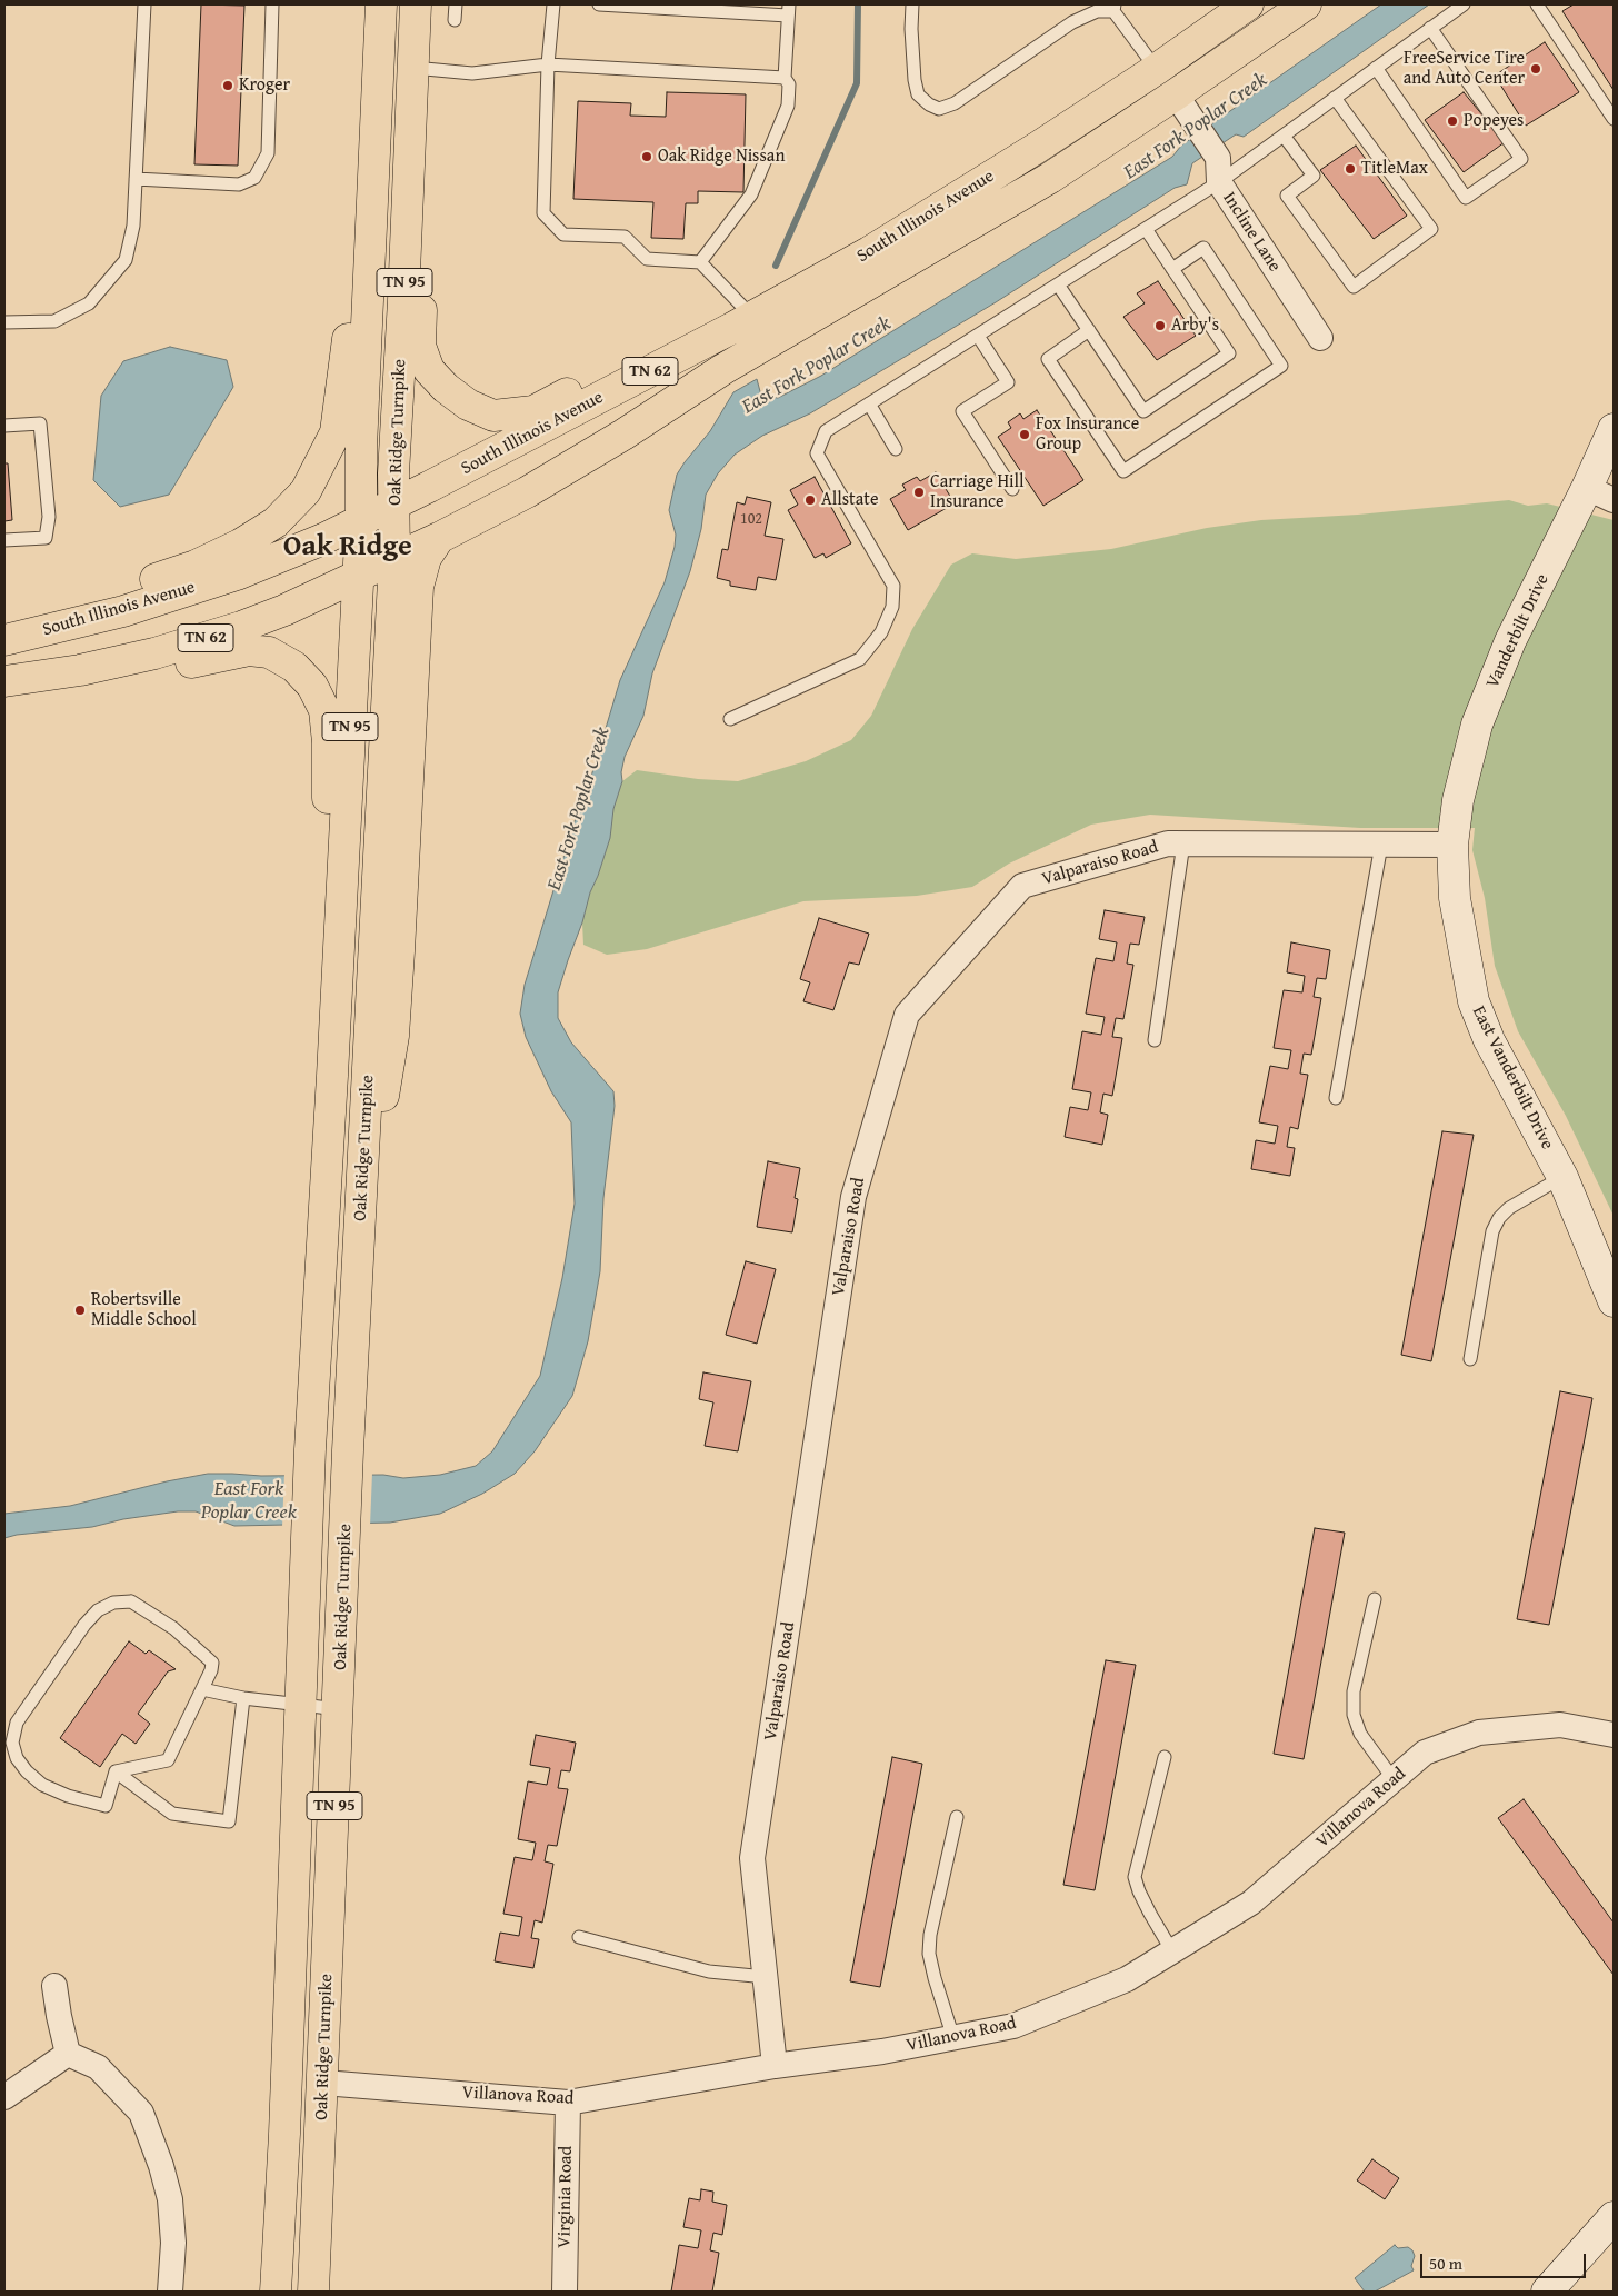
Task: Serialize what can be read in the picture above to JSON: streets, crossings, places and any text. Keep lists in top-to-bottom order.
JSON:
{
  "streets": {
    "highway": [
      "South Illinois Avenue",
      "TN 95",
      "TN 62",
      "Oak Ridge Turnpike"
    ],
    "street": [
      "Incline Lane",
      "Vanderbilt Drive",
      "Valparaiso Road",
      "East Vanderbilt Drive",
      "Villanova Road",
      "Virginia Road"
    ]
  },
  "crossings": [
    ["South Illinois Avenue", "Incline Lane"],
    ["South Illinois Avenue", "TN 62"],
    ["South Illinois Avenue", "Oak Ridge Turnpike"],
    ["TN 62", "Oak Ridge Turnpike"],
    ["Oak Ridge Turnpike", "Villanova Road"],
    ["Vanderbilt Drive", "Valparaiso Road"],
    ["Vanderbilt Drive", "East Vanderbilt Drive"],
    ["Valparaiso Road", "East Vanderbilt Drive"],
    ["Valparaiso Road", "Villanova Road"],
    ["Villanova Road", "Virginia Road"]
  ],
  "districts": ["Oak Ridge"],
  "water": ["East Fork Poplar Creek"],
  "places": [
    "FreeService Tire and Auto Center",
    "Kroger",
    "Popeyes",
    "Oak Ridge Nissan",
    "TitleMax",
    "Arby's",
    "Fox Insurance Group",
    "Carriage Hill Insurance",
    "Allstate",
    "Robertsville Middle School"
  ],
  "house_numbers": ["102"],
  "scale_bar": "50 m"
}
